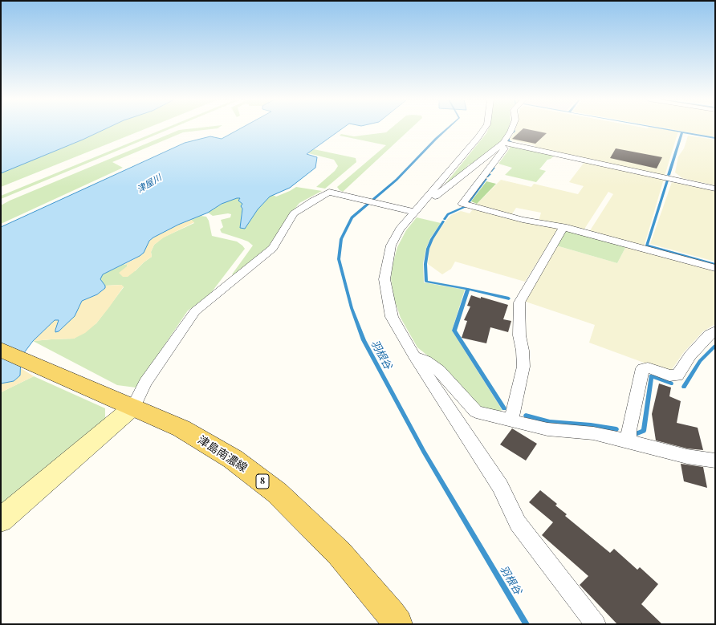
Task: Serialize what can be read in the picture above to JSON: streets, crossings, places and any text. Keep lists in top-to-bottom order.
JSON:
{
  "streets": {
    "main road": ["津島南濃線", "8"]
  },
  "water": ["津屋川", "羽根谷"]
}
